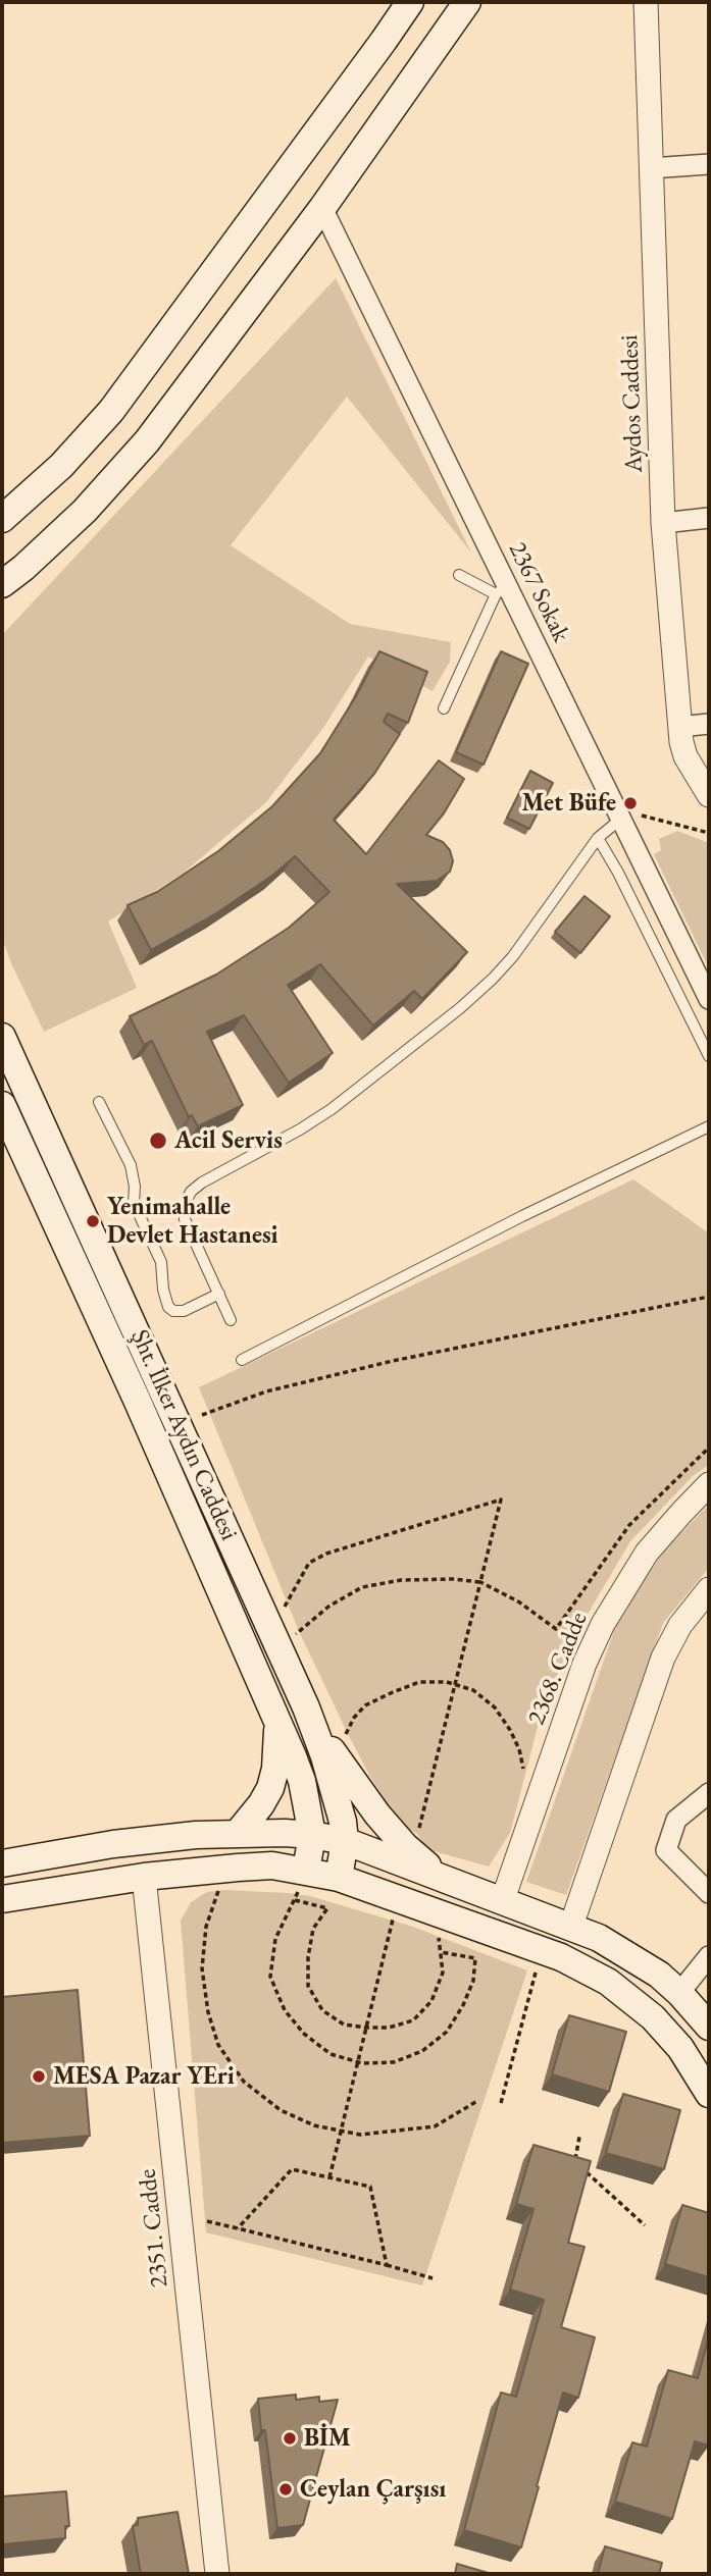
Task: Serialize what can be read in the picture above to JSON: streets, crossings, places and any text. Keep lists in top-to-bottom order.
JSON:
{
  "streets": {
    "main road": ["Şht. İlker Aydın Caddesi"],
    "street": [
      "Aydos Caddesi",
      "2367 Sokak",
      "2368. Cadde",
      "2351. Cadde"
    ]
  },
  "places": [
    "Met Büfe",
    "Acil Servis",
    "Yenimahalle Devlet Hastanesi",
    "MESA Pazar YEri",
    "BİM",
    "Ceylan Çarşısı"
  ]
}
